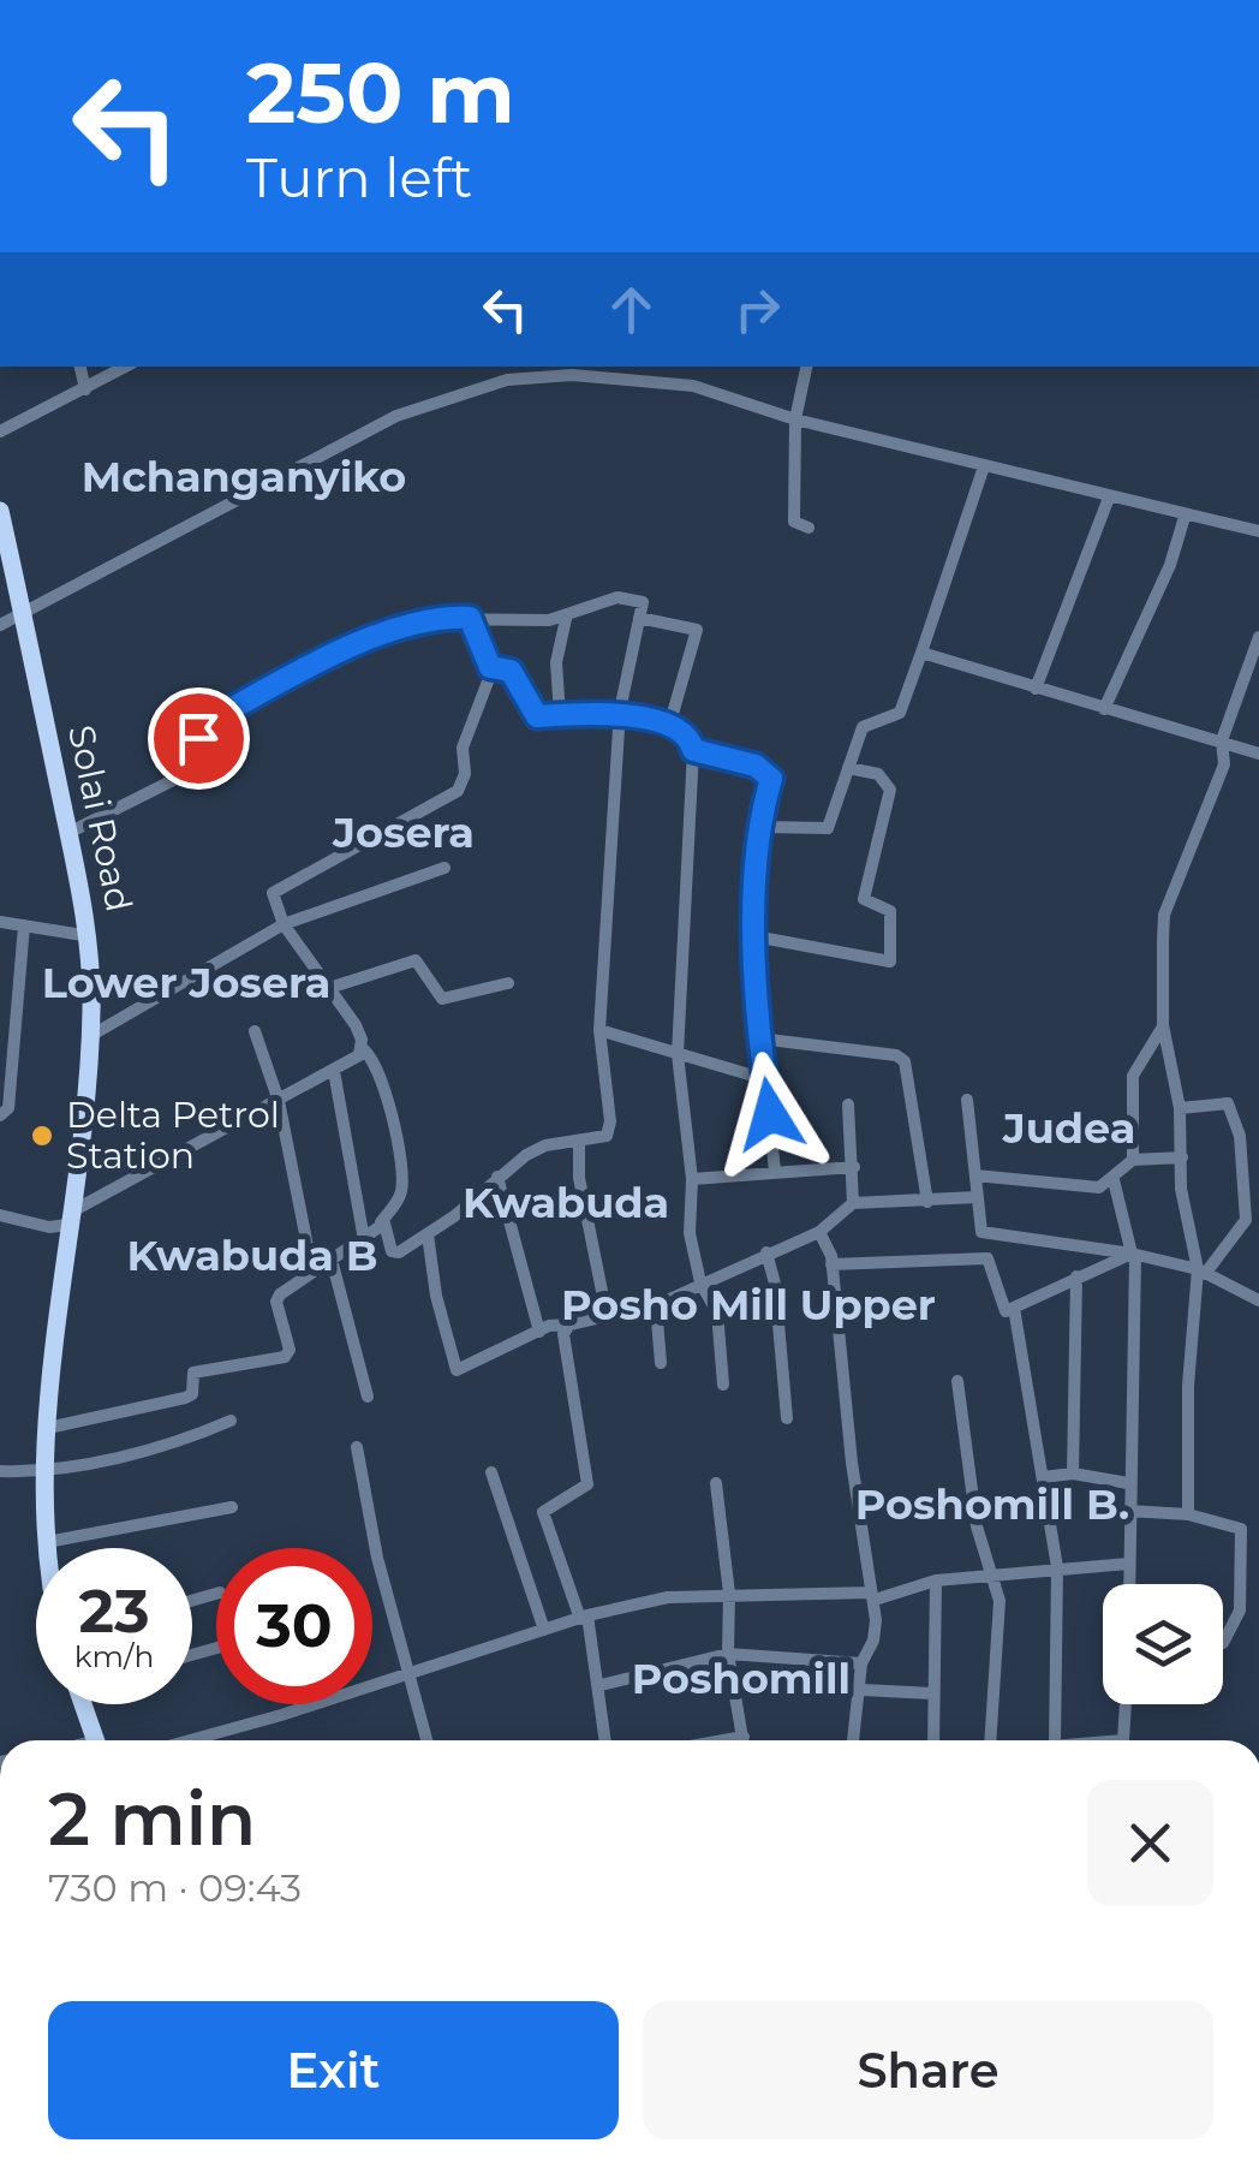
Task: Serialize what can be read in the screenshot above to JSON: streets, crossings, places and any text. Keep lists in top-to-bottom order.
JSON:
{
  "streets": {
    "highway": ["Solai Road"]
  },
  "districts": [
    "Mchanganyiko",
    "Josera",
    "Lower Josera",
    "Judea",
    "Kwabuda",
    "Kwabuda B",
    "Posho Mill Upper",
    "Poshomill B.",
    "Poshomill"
  ],
  "places": ["Delta Petrol Station"],
  "page": {
    "turn": ["250 m", "Turn left"],
    "speed": "23 km/h",
    "limit": "30",
    "heading": ["2 min", "730 m · 09:43"],
    "buttons": ["Exit", "Share"]
  }
}
